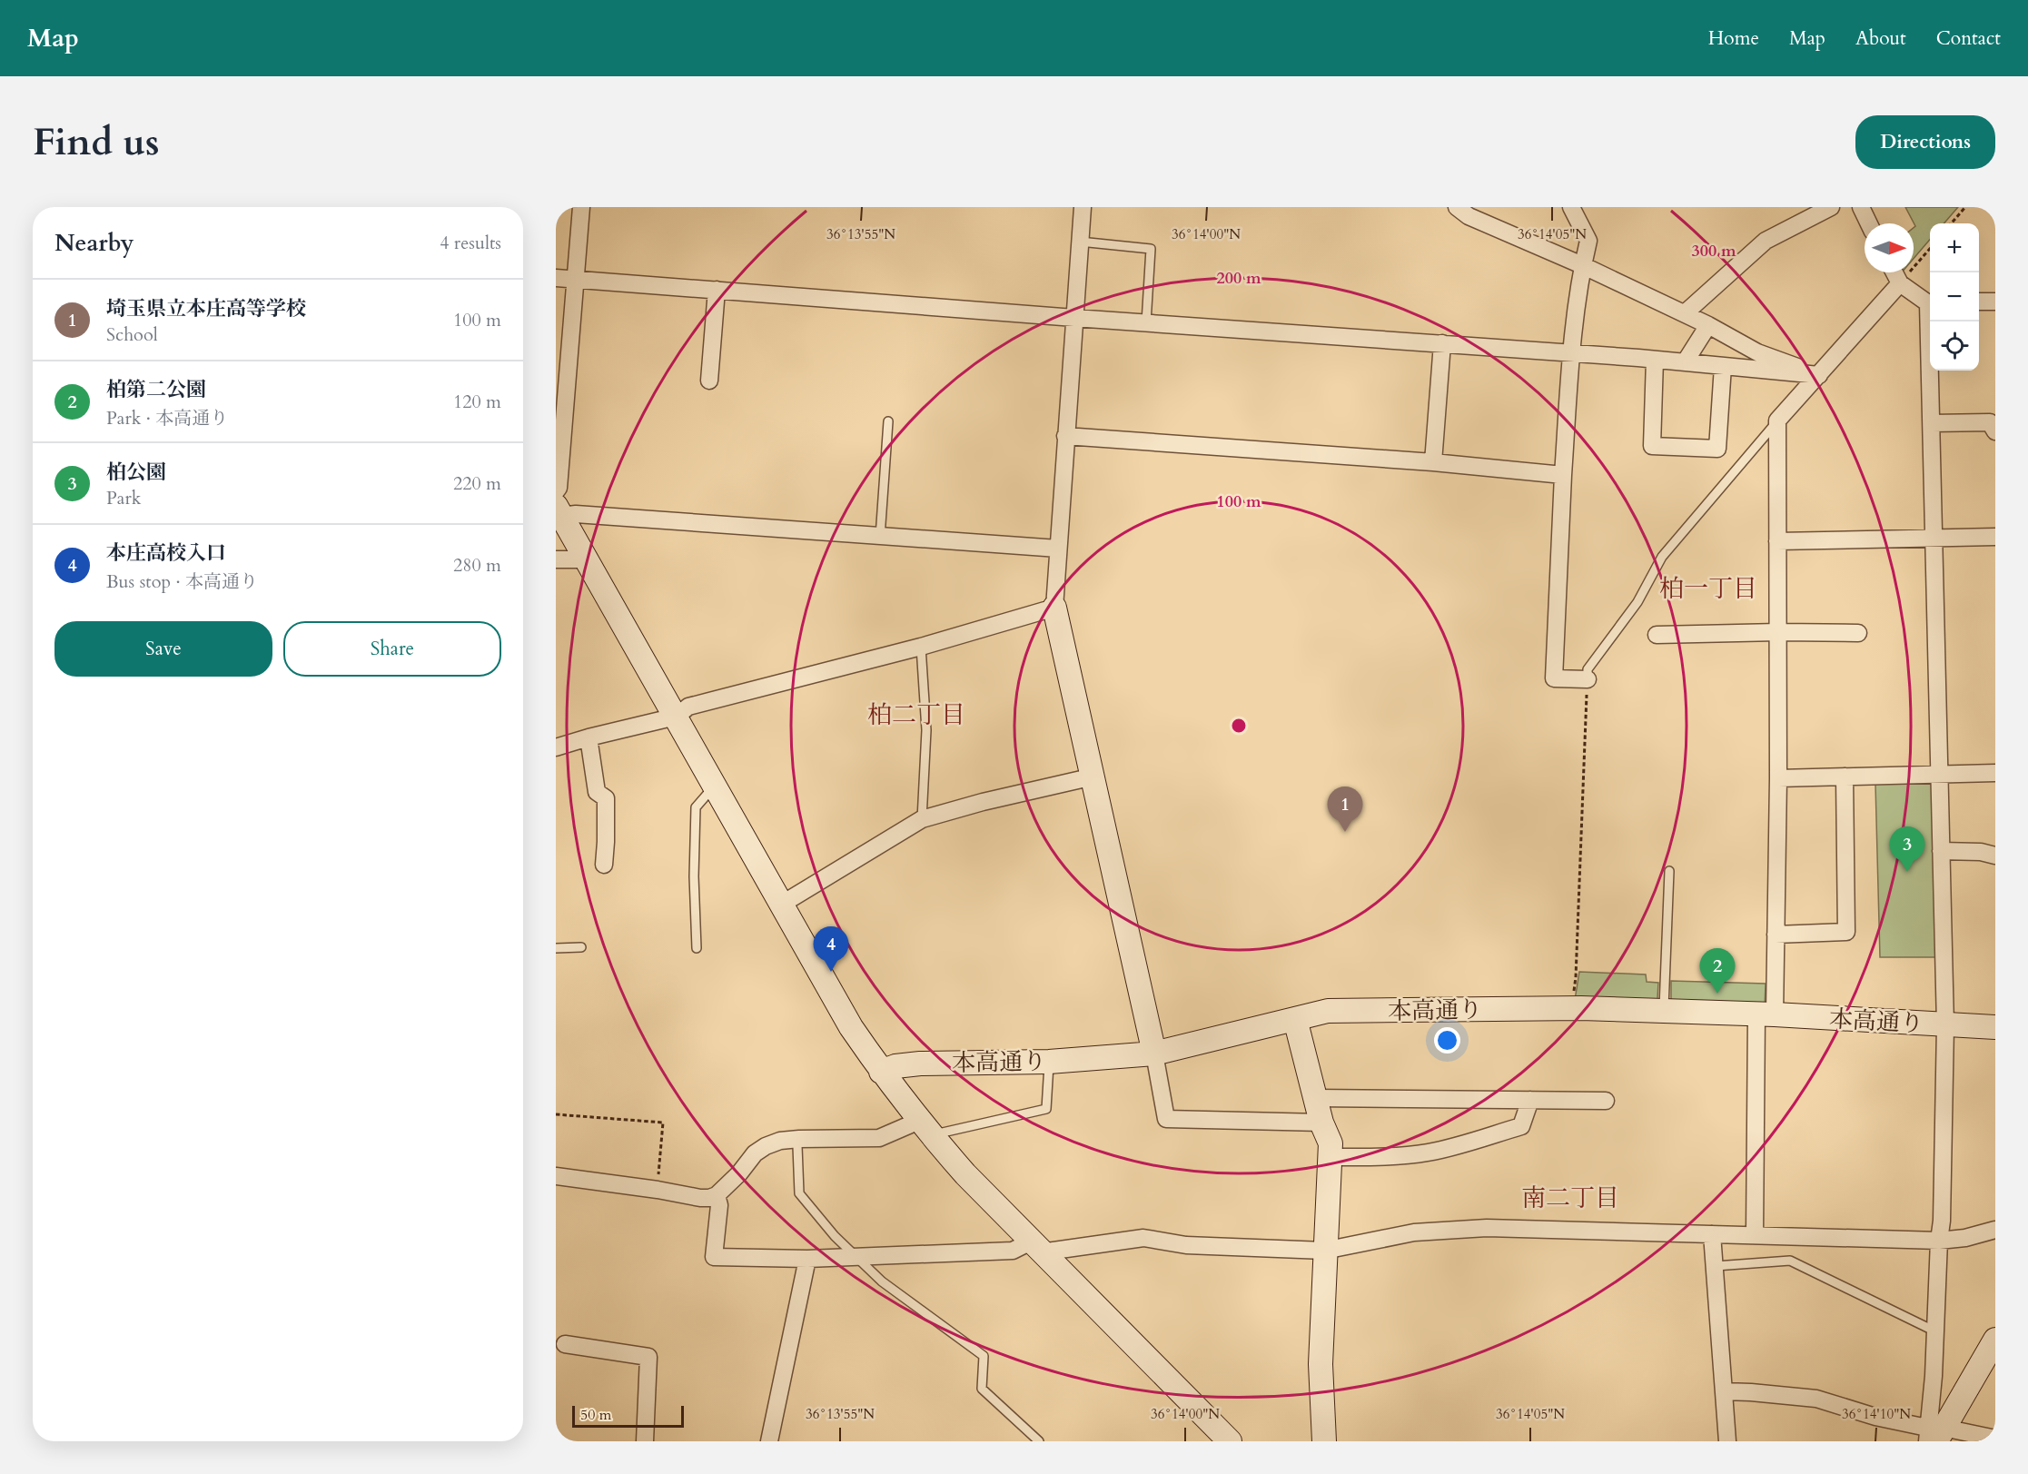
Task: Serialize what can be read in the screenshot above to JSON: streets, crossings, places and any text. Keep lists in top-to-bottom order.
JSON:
{
  "streets": {
    "street": ["本高通り"]
  },
  "districts": ["柏一丁目", "柏二丁目", "南二丁目"],
  "scale_bar": "50 m",
  "north": "right",
  "page": {
    "header": "Map",
    "nav": [
      "Home",
      "Map",
      "About",
      "Contact"
    ],
    "buttons": [
      "Directions",
      ["Save", "Share"]
    ],
    "title": "Find us",
    "heading": ["Nearby", "4 results"],
    "map_buttons": ["+", "−"],
    "list": [
      {
        "mark": "1",
        "name": "埼玉県立本庄高等学校",
        "note": "School",
        "value": "100 m"
      },
      {
        "mark": "2",
        "name": "柏第二公園",
        "note": "Park · 本高通り",
        "value": "120 m"
      },
      {
        "mark": "3",
        "name": "柏公園",
        "note": "Park",
        "value": "220 m"
      },
      {
        "mark": "4",
        "name": "本庄高校入口",
        "note": "Bus stop · 本高通り",
        "value": "280 m"
      }
    ],
    "pins": [
      "1",
      "3",
      "4",
      "2"
    ],
    "scale": "50 m"
  },
  "coordinates": [
    "36°13'55\"N",
    "36°14'00\"N",
    "36°14'05\"N",
    "36°14'10\"N"
  ],
  "rings": ["300 m", "200 m", "100 m"]
}
